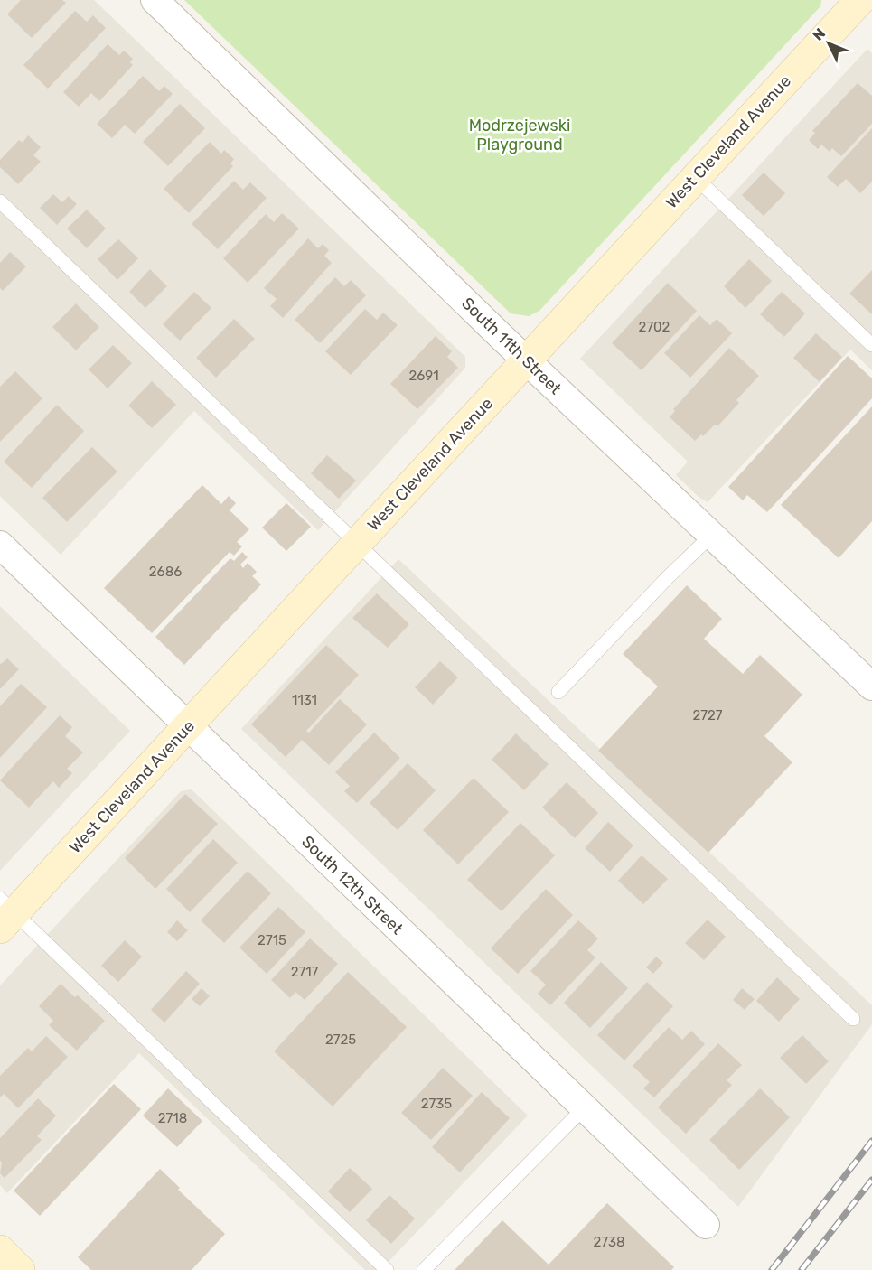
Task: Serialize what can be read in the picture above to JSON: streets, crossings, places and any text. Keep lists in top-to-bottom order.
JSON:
{
  "streets": {
    "street": ["West Cleveland Avenue", "South 11th Street", "South 12th Street"]
  },
  "crossings": [
    ["West Cleveland Avenue", "South 11th Street"],
    ["West Cleveland Avenue", "South 12th Street"]
  ],
  "parks": ["Modrzejewski Playground"],
  "house_numbers": [
    "2702",
    "2691",
    "2686",
    "1131",
    "2727",
    "2715",
    "2717",
    "2725",
    "2735",
    "2718",
    "2738"
  ],
  "north": "top left"
}
